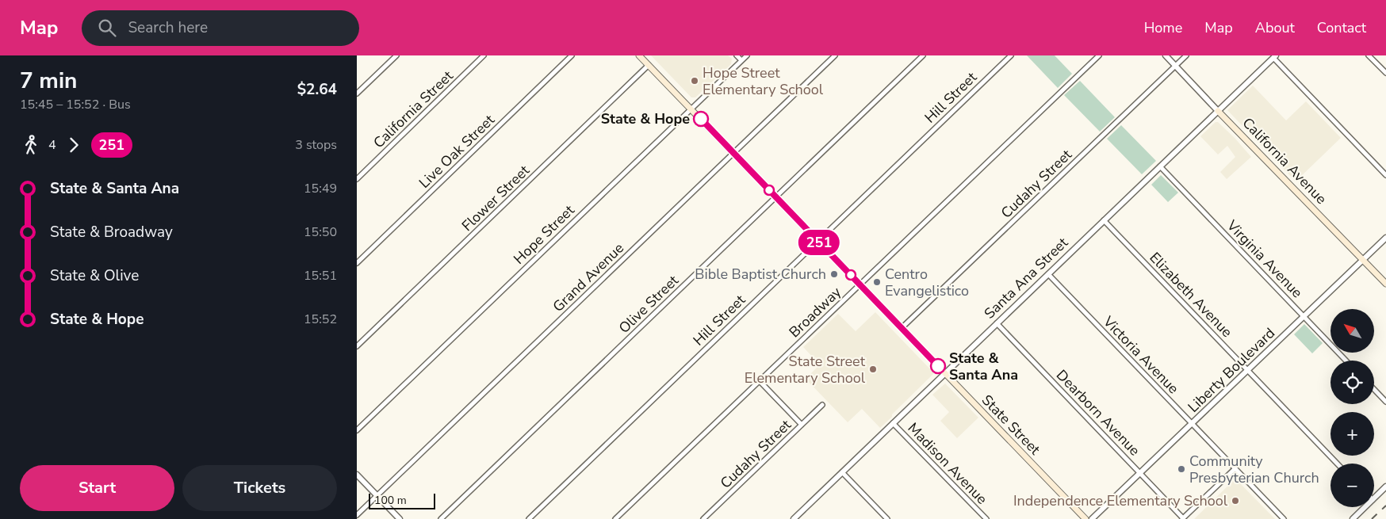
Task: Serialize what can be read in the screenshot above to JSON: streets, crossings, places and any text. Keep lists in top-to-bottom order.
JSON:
{
  "streets": {
    "main road": ["California Avenue", "State Street"],
    "street": [
      "Hill Street",
      "California Street",
      "Live Oak Street",
      "Cudahy Street",
      "Flower Street",
      "Hope Street",
      "Virginia Avenue",
      "Grand Avenue",
      "Santa Ana Street",
      "Elizabeth Avenue",
      "Olive Street",
      "Broadway",
      "Victoria Avenue",
      "Liberty Boulevard",
      "Dearborn Avenue",
      "Madison Avenue"
    ]
  },
  "crossings": [
    ["Hill Street", "State Street"],
    ["California Avenue", "Cudahy Street"],
    ["California Avenue", "Santa Ana Street"],
    ["California Avenue", "Liberty Boulevard"],
    ["Cudahy Street", "State Street"],
    ["Flower Street", "State Street"],
    ["Hope Street", "State Street"],
    ["Virginia Avenue", "Santa Ana Street"],
    ["Virginia Avenue", "Liberty Boulevard"],
    ["Grand Avenue", "State Street"],
    ["Santa Ana Street", "Elizabeth Avenue"],
    ["Santa Ana Street", "Victoria Avenue"],
    ["Santa Ana Street", "Dearborn Avenue"],
    ["Santa Ana Street", "State Street"],
    ["Santa Ana Street", "Madison Avenue"],
    ["Elizabeth Avenue", "Liberty Boulevard"],
    ["Olive Street", "State Street"],
    ["Broadway", "State Street"],
    ["Victoria Avenue", "Liberty Boulevard"],
    ["Liberty Boulevard", "Dearborn Avenue"]
  ],
  "places": [
    "Hope Street Elementary School",
    "State & Hope",
    "Bible Baptist Church",
    "Centro Evangelistico",
    "State & Santa Ana",
    "State Street Elementary School",
    "Community Presbyterian Church",
    "Independence Elementary School"
  ],
  "lines": ["bus line 251"],
  "scale_bar": "100 m",
  "north": "top left",
  "page": {
    "header": "Map",
    "search": "Search here",
    "nav": [
      "Home",
      "Map",
      "About",
      "Contact"
    ],
    "heading": ["7 min", "15:45 – 15:52 · Bus", "$2.64"],
    "on_map": "251",
    "legs": ["4", "251", "3 stops"],
    "list": [
      {
        "name": "State & Santa Ana",
        "value": "15:49"
      },
      {
        "name": "State & Broadway",
        "value": "15:50"
      },
      {
        "name": "State & Olive",
        "value": "15:51"
      },
      {
        "name": "State & Hope",
        "value": "15:52"
      }
    ],
    "map_buttons": ["+", "−"],
    "buttons": ["Start", "Tickets"],
    "scale": "100 m"
  }
}
